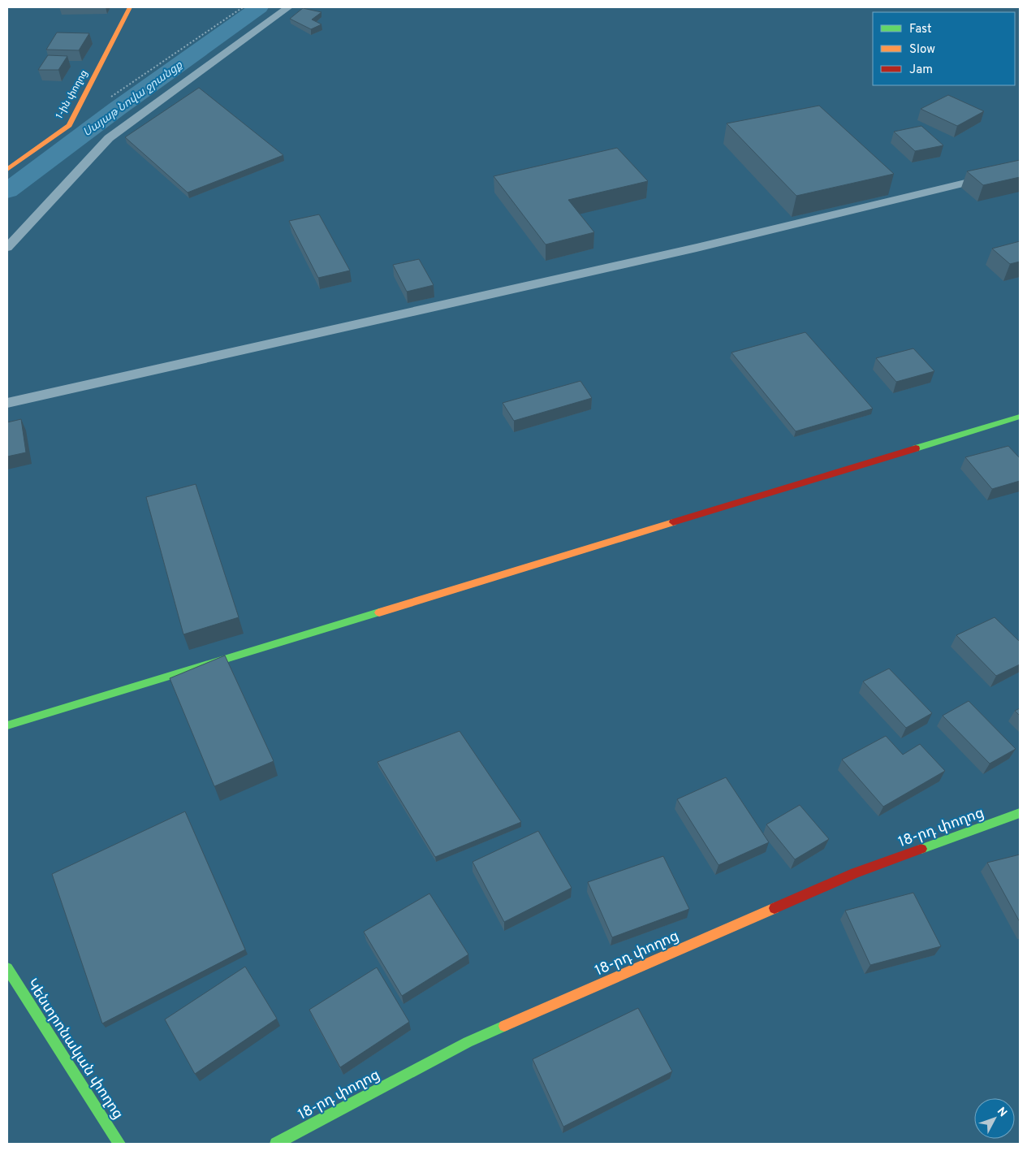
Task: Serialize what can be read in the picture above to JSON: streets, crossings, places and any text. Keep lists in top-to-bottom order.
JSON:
{
  "streets": {
    "street": ["1-ին փողոց", "18-րդ փողոց", "Կենտրոնական փողոց"]
  },
  "water": ["Սայաթ Նովա ջրանցք"],
  "legend": ["Fast", "Slow", "Jam"],
  "north": "top right"
}
